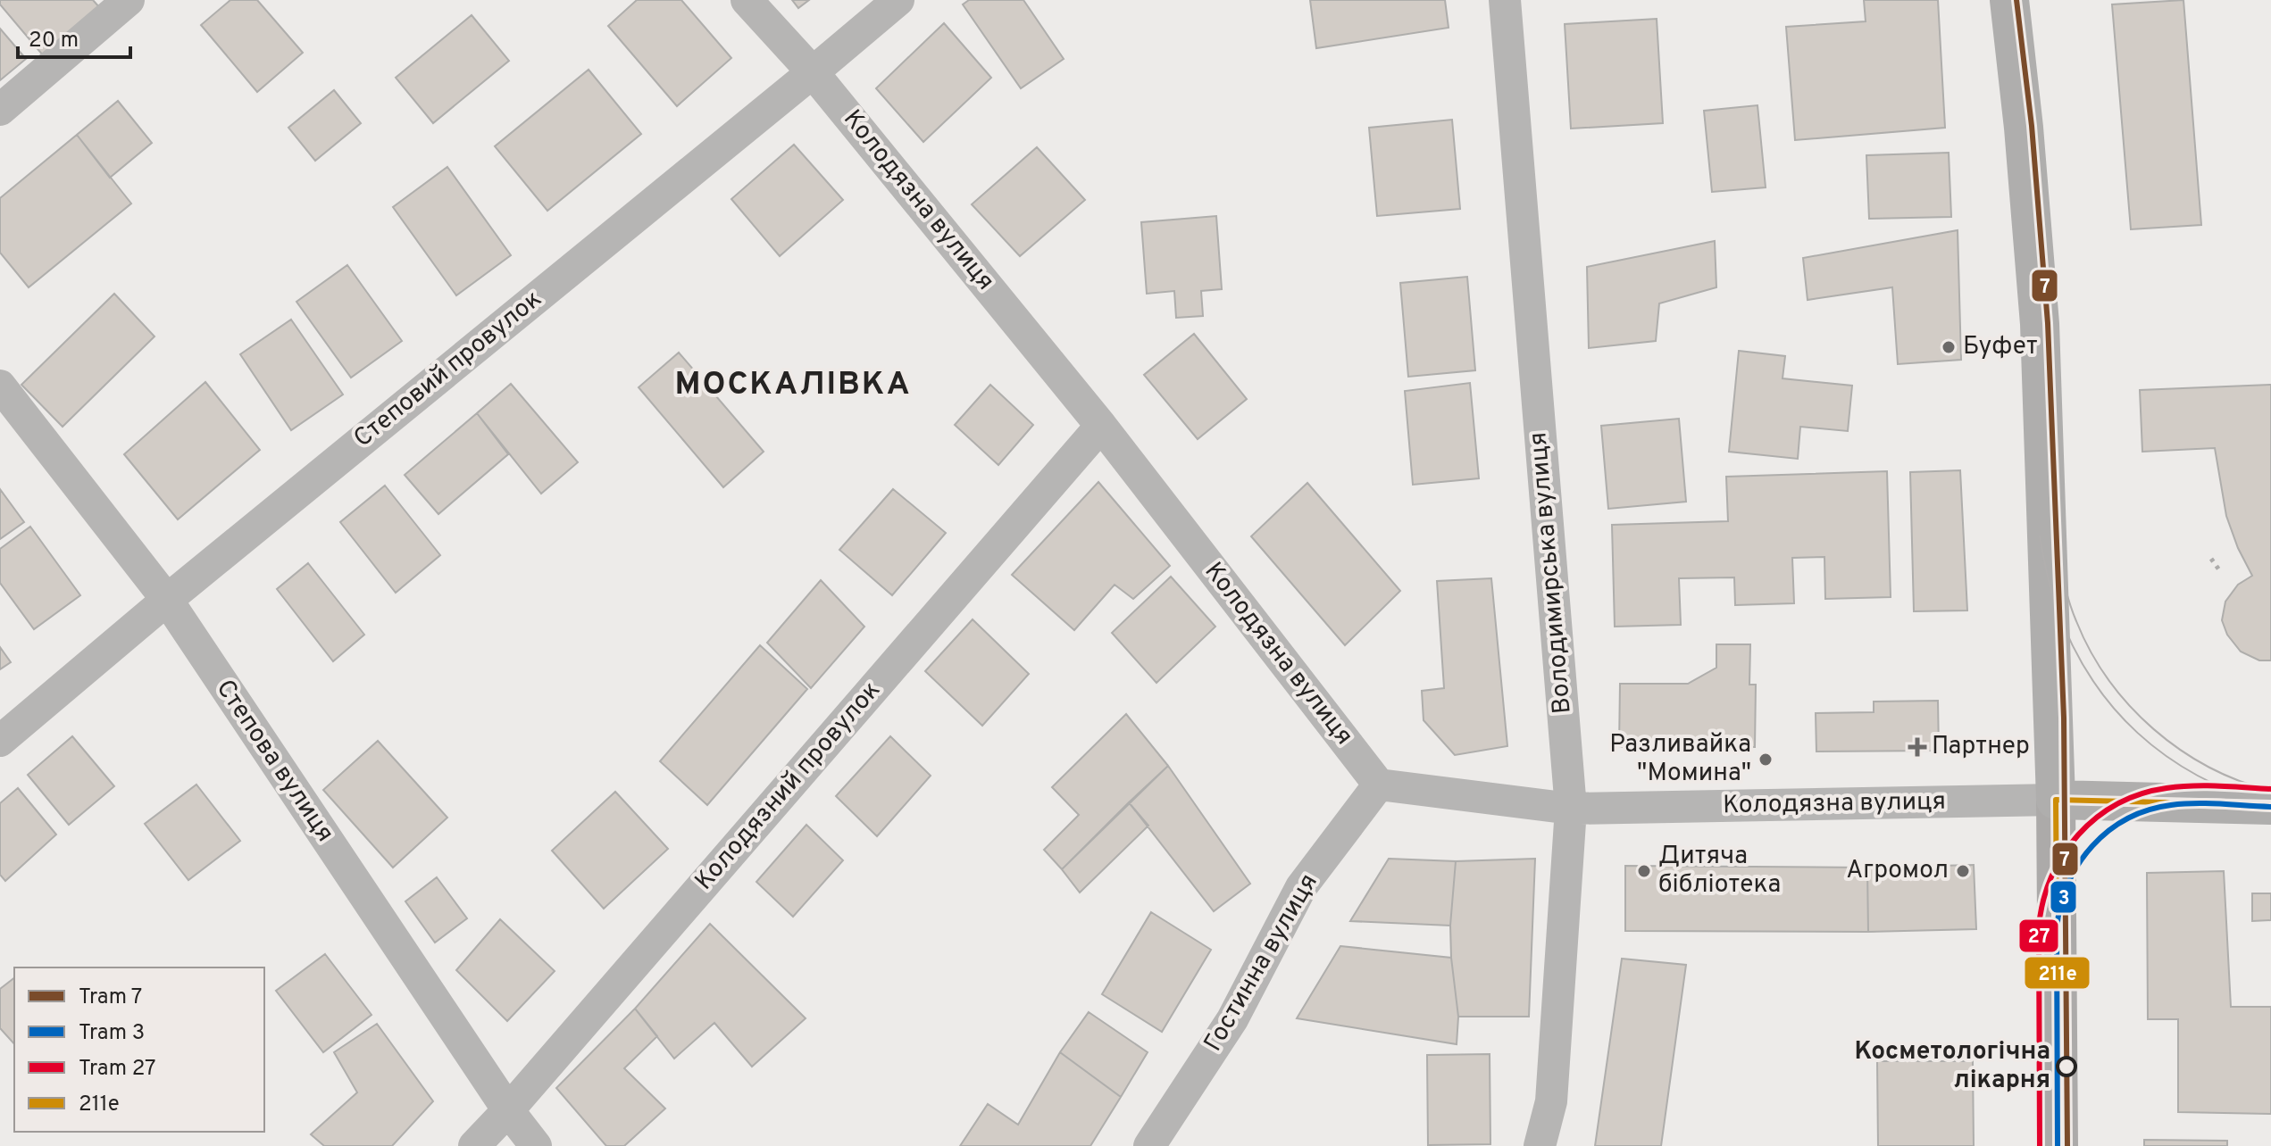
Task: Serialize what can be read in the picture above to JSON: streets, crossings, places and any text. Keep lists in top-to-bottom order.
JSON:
{
  "streets": {
    "street": [
      "Колодязна вулиця",
      "Степовий провулок",
      "Володимирська вулиця",
      "Степова вулиця",
      "Колодязний провулок",
      "Гостинна вулиця"
    ]
  },
  "crossings": [
    ["Колодязна вулиця", "Степовий провулок"],
    ["Колодязна вулиця", "Володимирська вулиця"],
    ["Колодязна вулиця", "Колодязний провулок"],
    ["Колодязна вулиця", "Гостинна вулиця"],
    ["Степовий провулок", "Степова вулиця"],
    ["Степова вулиця", "Колодязний провулок"]
  ],
  "districts": ["МОСКАЛІВКА"],
  "places": {
    "other": [
      "Буфет",
      "Разливайка \"Момина\"",
      "Дитяча бібліотека",
      "Агромол",
      "Косметологічна лікарня"
    ],
    "health": ["Партнер"]
  },
  "lines": [
    "tram line 7",
    "tram line 27",
    "transit line 211е",
    "tram line 3"
  ],
  "legend": [
    "Tram 7",
    "Tram 3",
    "Tram 27",
    "211е"
  ],
  "scale_bar": "20 m"
}
